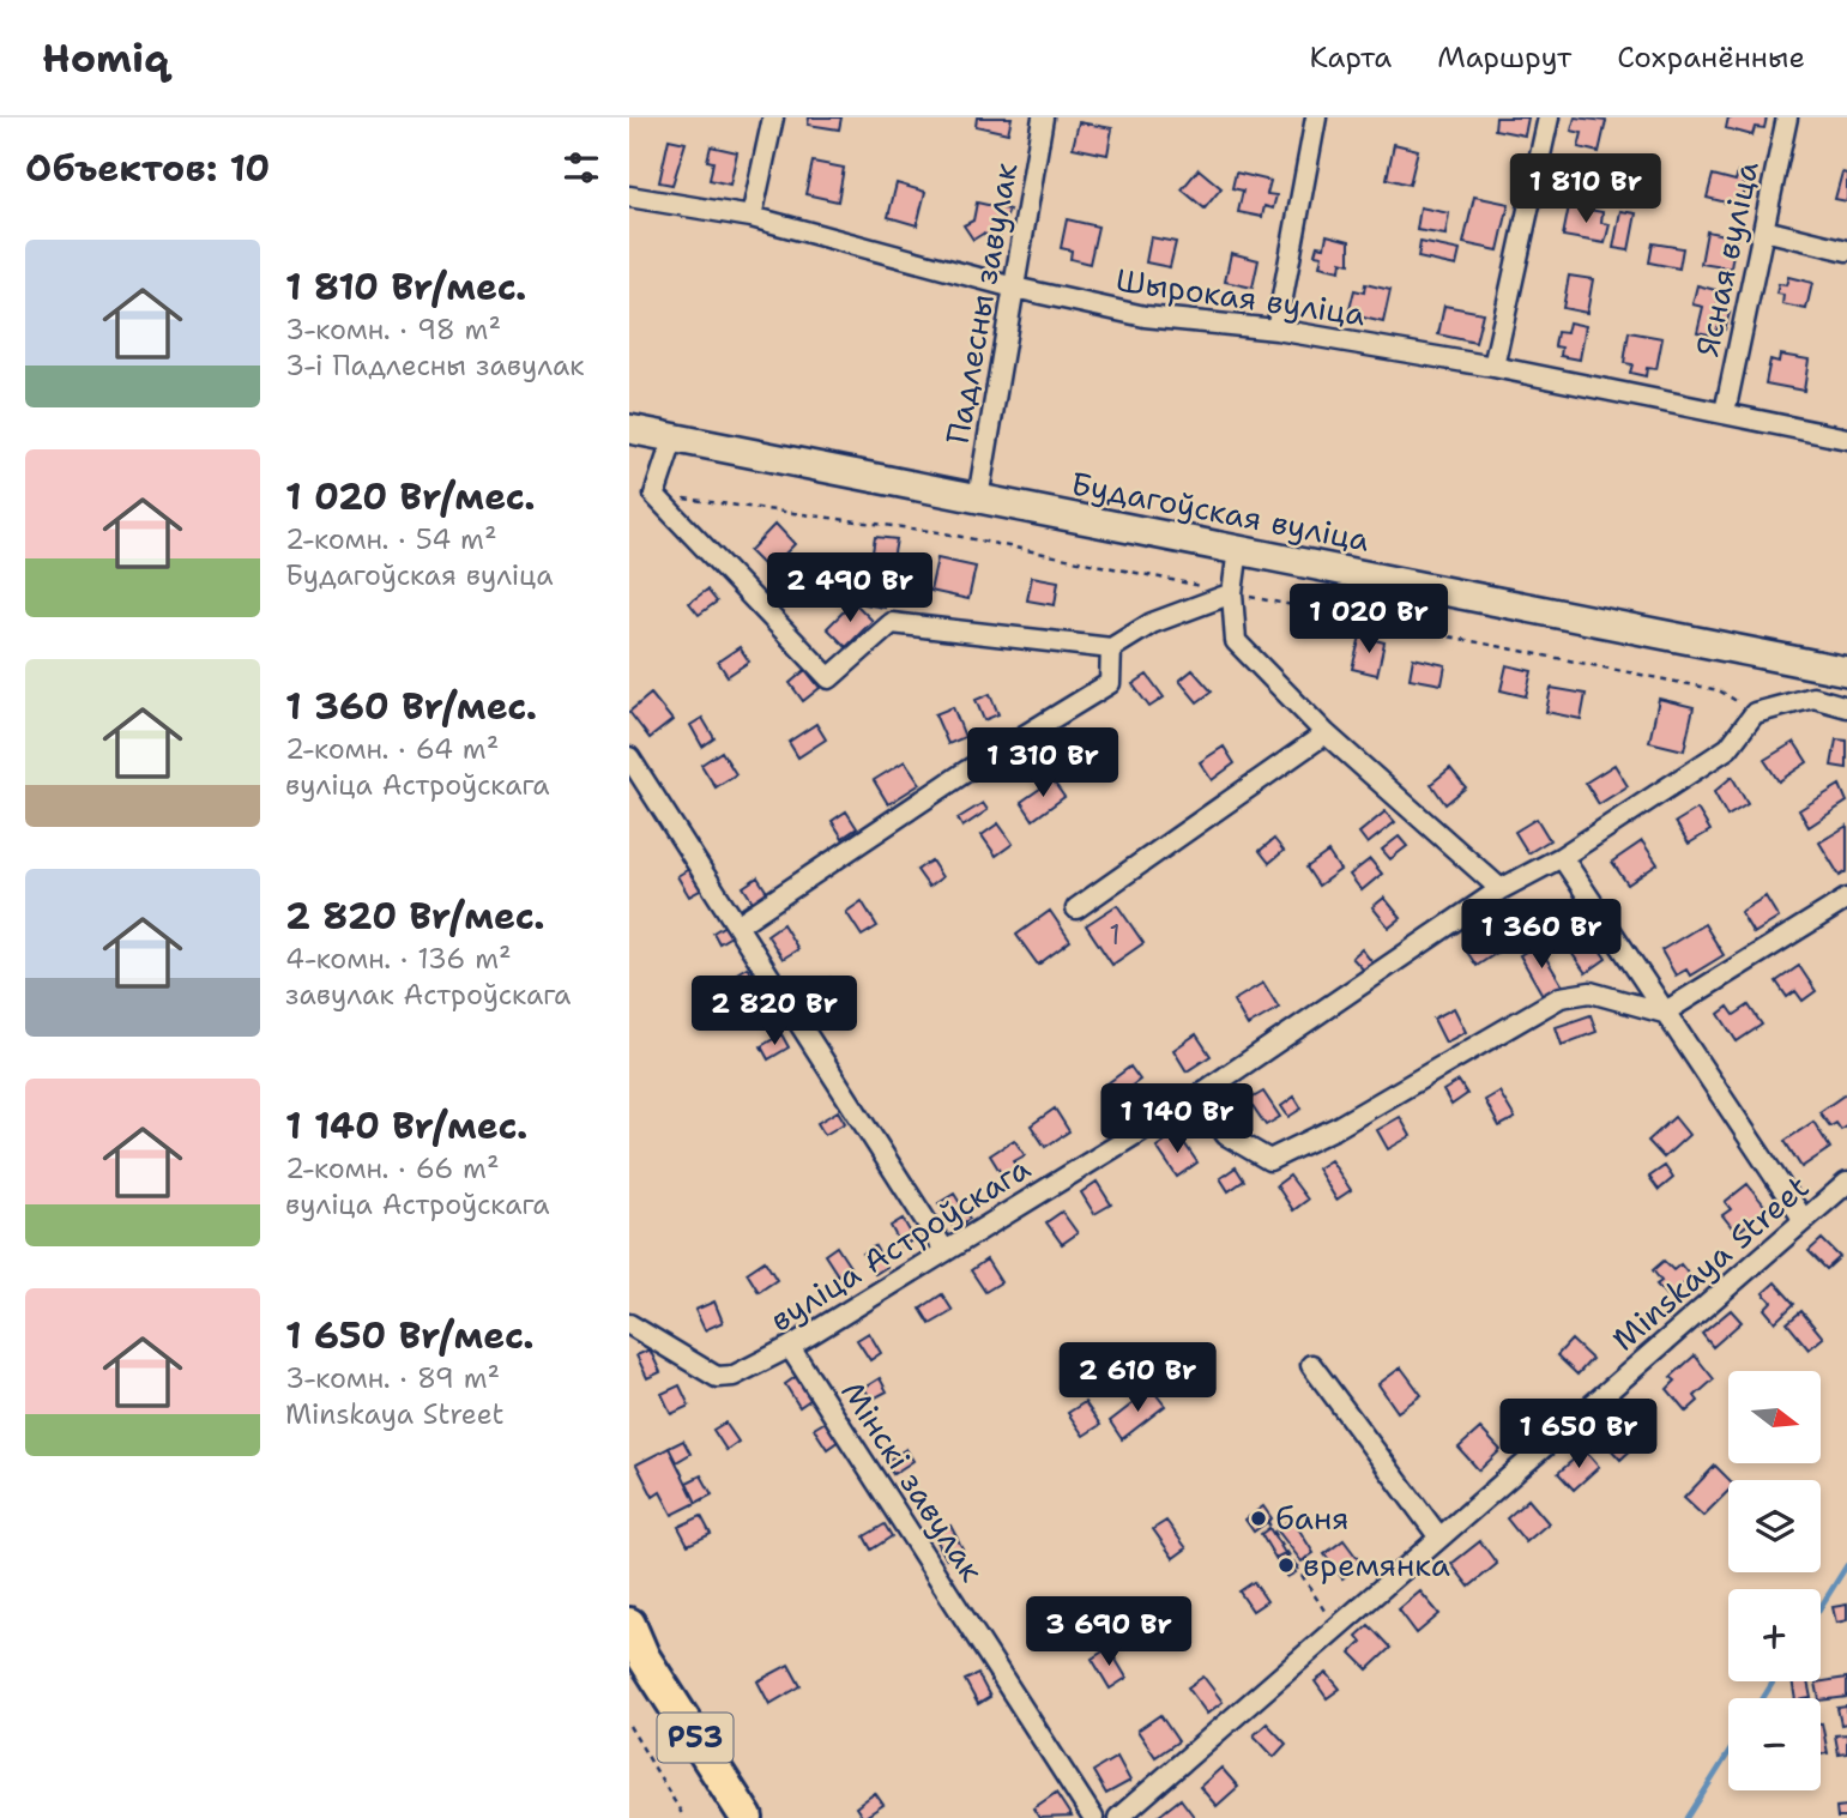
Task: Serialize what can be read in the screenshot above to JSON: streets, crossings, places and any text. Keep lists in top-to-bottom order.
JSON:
{
  "streets": {
    "main road": ["Р53"],
    "street": [
      "Ясная вуліца",
      "Шырокая вуліца",
      "Падлесны завулак",
      "Будагоўская вуліца",
      "вуліца Астроўскага",
      "Minskaya Street",
      "Мінскі завулак"
    ]
  },
  "crossings": [
    ["Ясная вуліца", "Шырокая вуліца"],
    ["Шырокая вуліца", "Падлесны завулак"],
    ["Падлесны завулак", "Будагоўская вуліца"],
    ["вуліца Астроўскага", "Мінскі завулак"]
  ],
  "places": ["баня", "времянка"],
  "house_numbers": ["1"],
  "north": "right",
  "page": {
    "header": "Homiq",
    "nav": ["Карта", "Маршрут", "Сохранённые"],
    "heading": "Объектов: 10",
    "price": [
      "1 810 Br",
      "2 490 Br",
      "1 020 Br",
      "1 310 Br",
      "1 360 Br",
      "2 820 Br",
      "1 140 Br",
      "2 610 Br",
      "1 650 Br",
      "3 690 Br"
    ],
    "list": [
      {
        "name": "1 810 Br/мес.",
        "note": "3-комн. · 98 m² · 3-і Падлесны завулак"
      },
      {
        "name": "1 020 Br/мес.",
        "note": "2-комн. · 54 m² · Будагоўская вуліца"
      },
      {
        "name": "1 360 Br/мес.",
        "note": "2-комн. · 64 m² · вуліца Астроўскага"
      },
      {
        "name": "2 820 Br/мес.",
        "note": "4-комн. · 136 m² · завулак Астроўскага"
      },
      {
        "name": "1 140 Br/мес.",
        "note": "2-комн. · 66 m² · вуліца Астроўскага"
      },
      {
        "name": "1 650 Br/мес.",
        "note": "3-комн. · 89 m² · Minskaya Street"
      }
    ],
    "map_buttons": ["+", "−"]
  }
}
